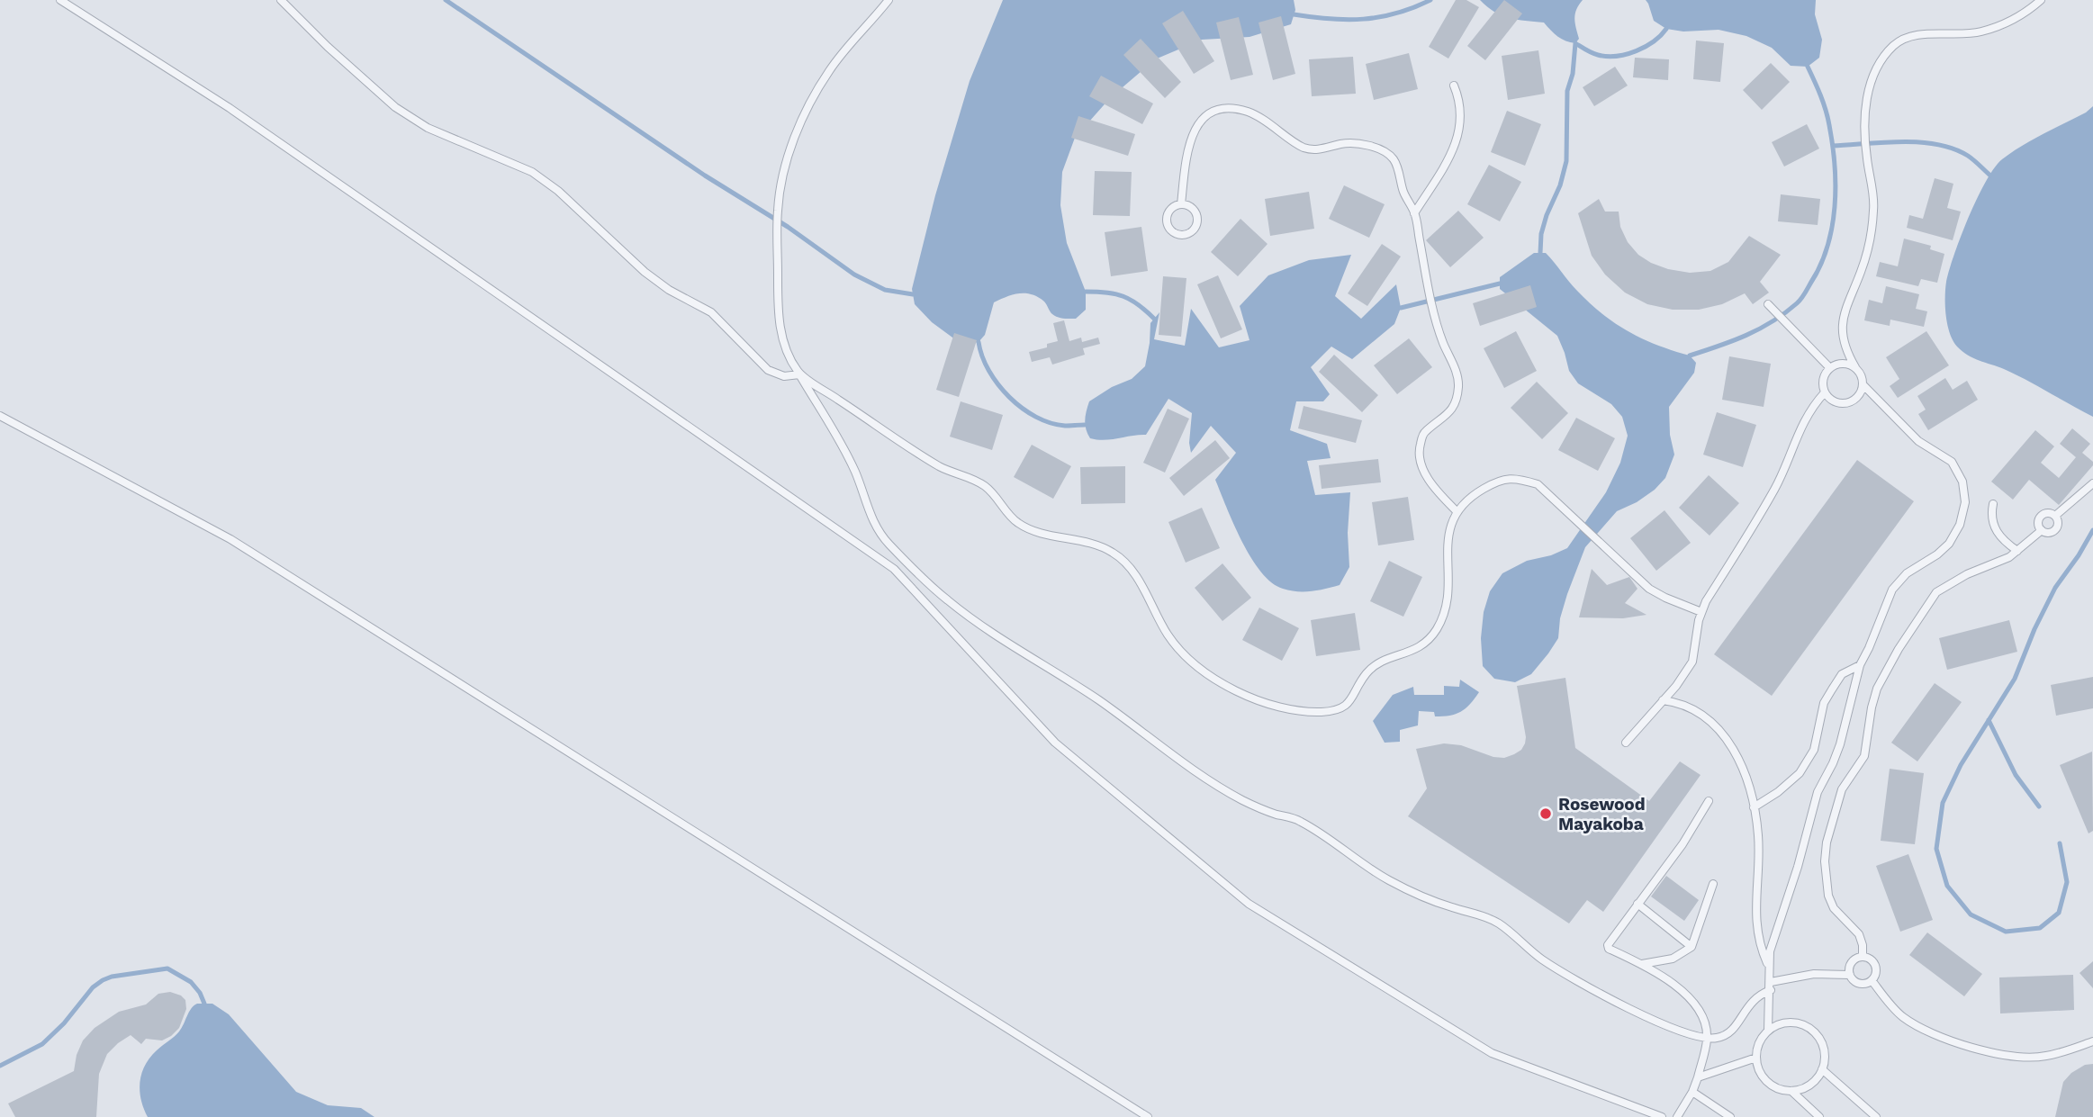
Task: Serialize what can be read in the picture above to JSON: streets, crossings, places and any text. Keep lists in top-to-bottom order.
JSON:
{
  "places": ["Rosewood Mayakoba"]
}
